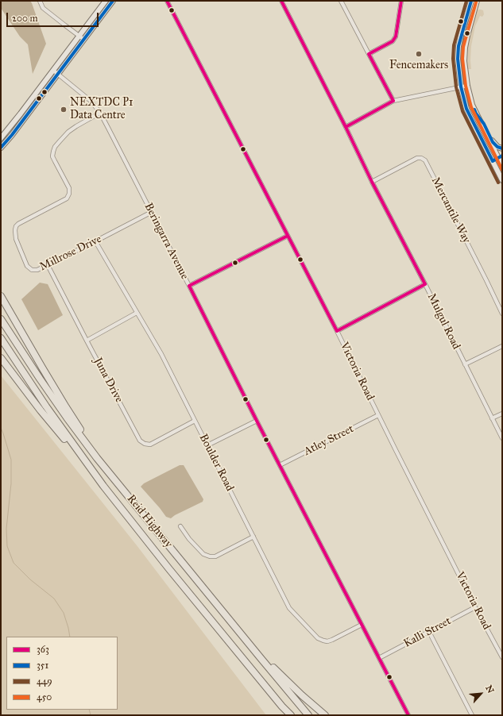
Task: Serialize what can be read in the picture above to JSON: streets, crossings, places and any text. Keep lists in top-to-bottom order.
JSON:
{
  "streets": {
    "highway": ["Reid Highway"],
    "street": [
      "Mercantile Way",
      "Beringarra Avenue",
      "Millrose Drive",
      "Mulgul Road",
      "Victoria Road",
      "Juna Drive",
      "Atley Street",
      "Boulder Road",
      "Kalli Street"
    ]
  },
  "crossings": [
    ["Mercantile Way", "Mulgul Road"],
    ["Beringarra Avenue", "Millrose Drive"],
    ["Beringarra Avenue", "Atley Street"],
    ["Beringarra Avenue", "Boulder Road"],
    ["Beringarra Avenue", "Kalli Street"],
    ["Millrose Drive", "Juna Drive"],
    ["Millrose Drive", "Boulder Road"],
    ["Victoria Road", "Atley Street"],
    ["Victoria Road", "Kalli Street"],
    ["Juna Drive", "Boulder Road"]
  ],
  "places": ["Fencemakers", "NEXTDC P1 Data Centre"],
  "lines": [
    "transit line 363",
    "transit line 351",
    "transit line 449",
    "transit line 450"
  ],
  "legend": [
    "363",
    "351",
    "449",
    "450"
  ],
  "scale_bar": "200 m",
  "north": "top right"
}
